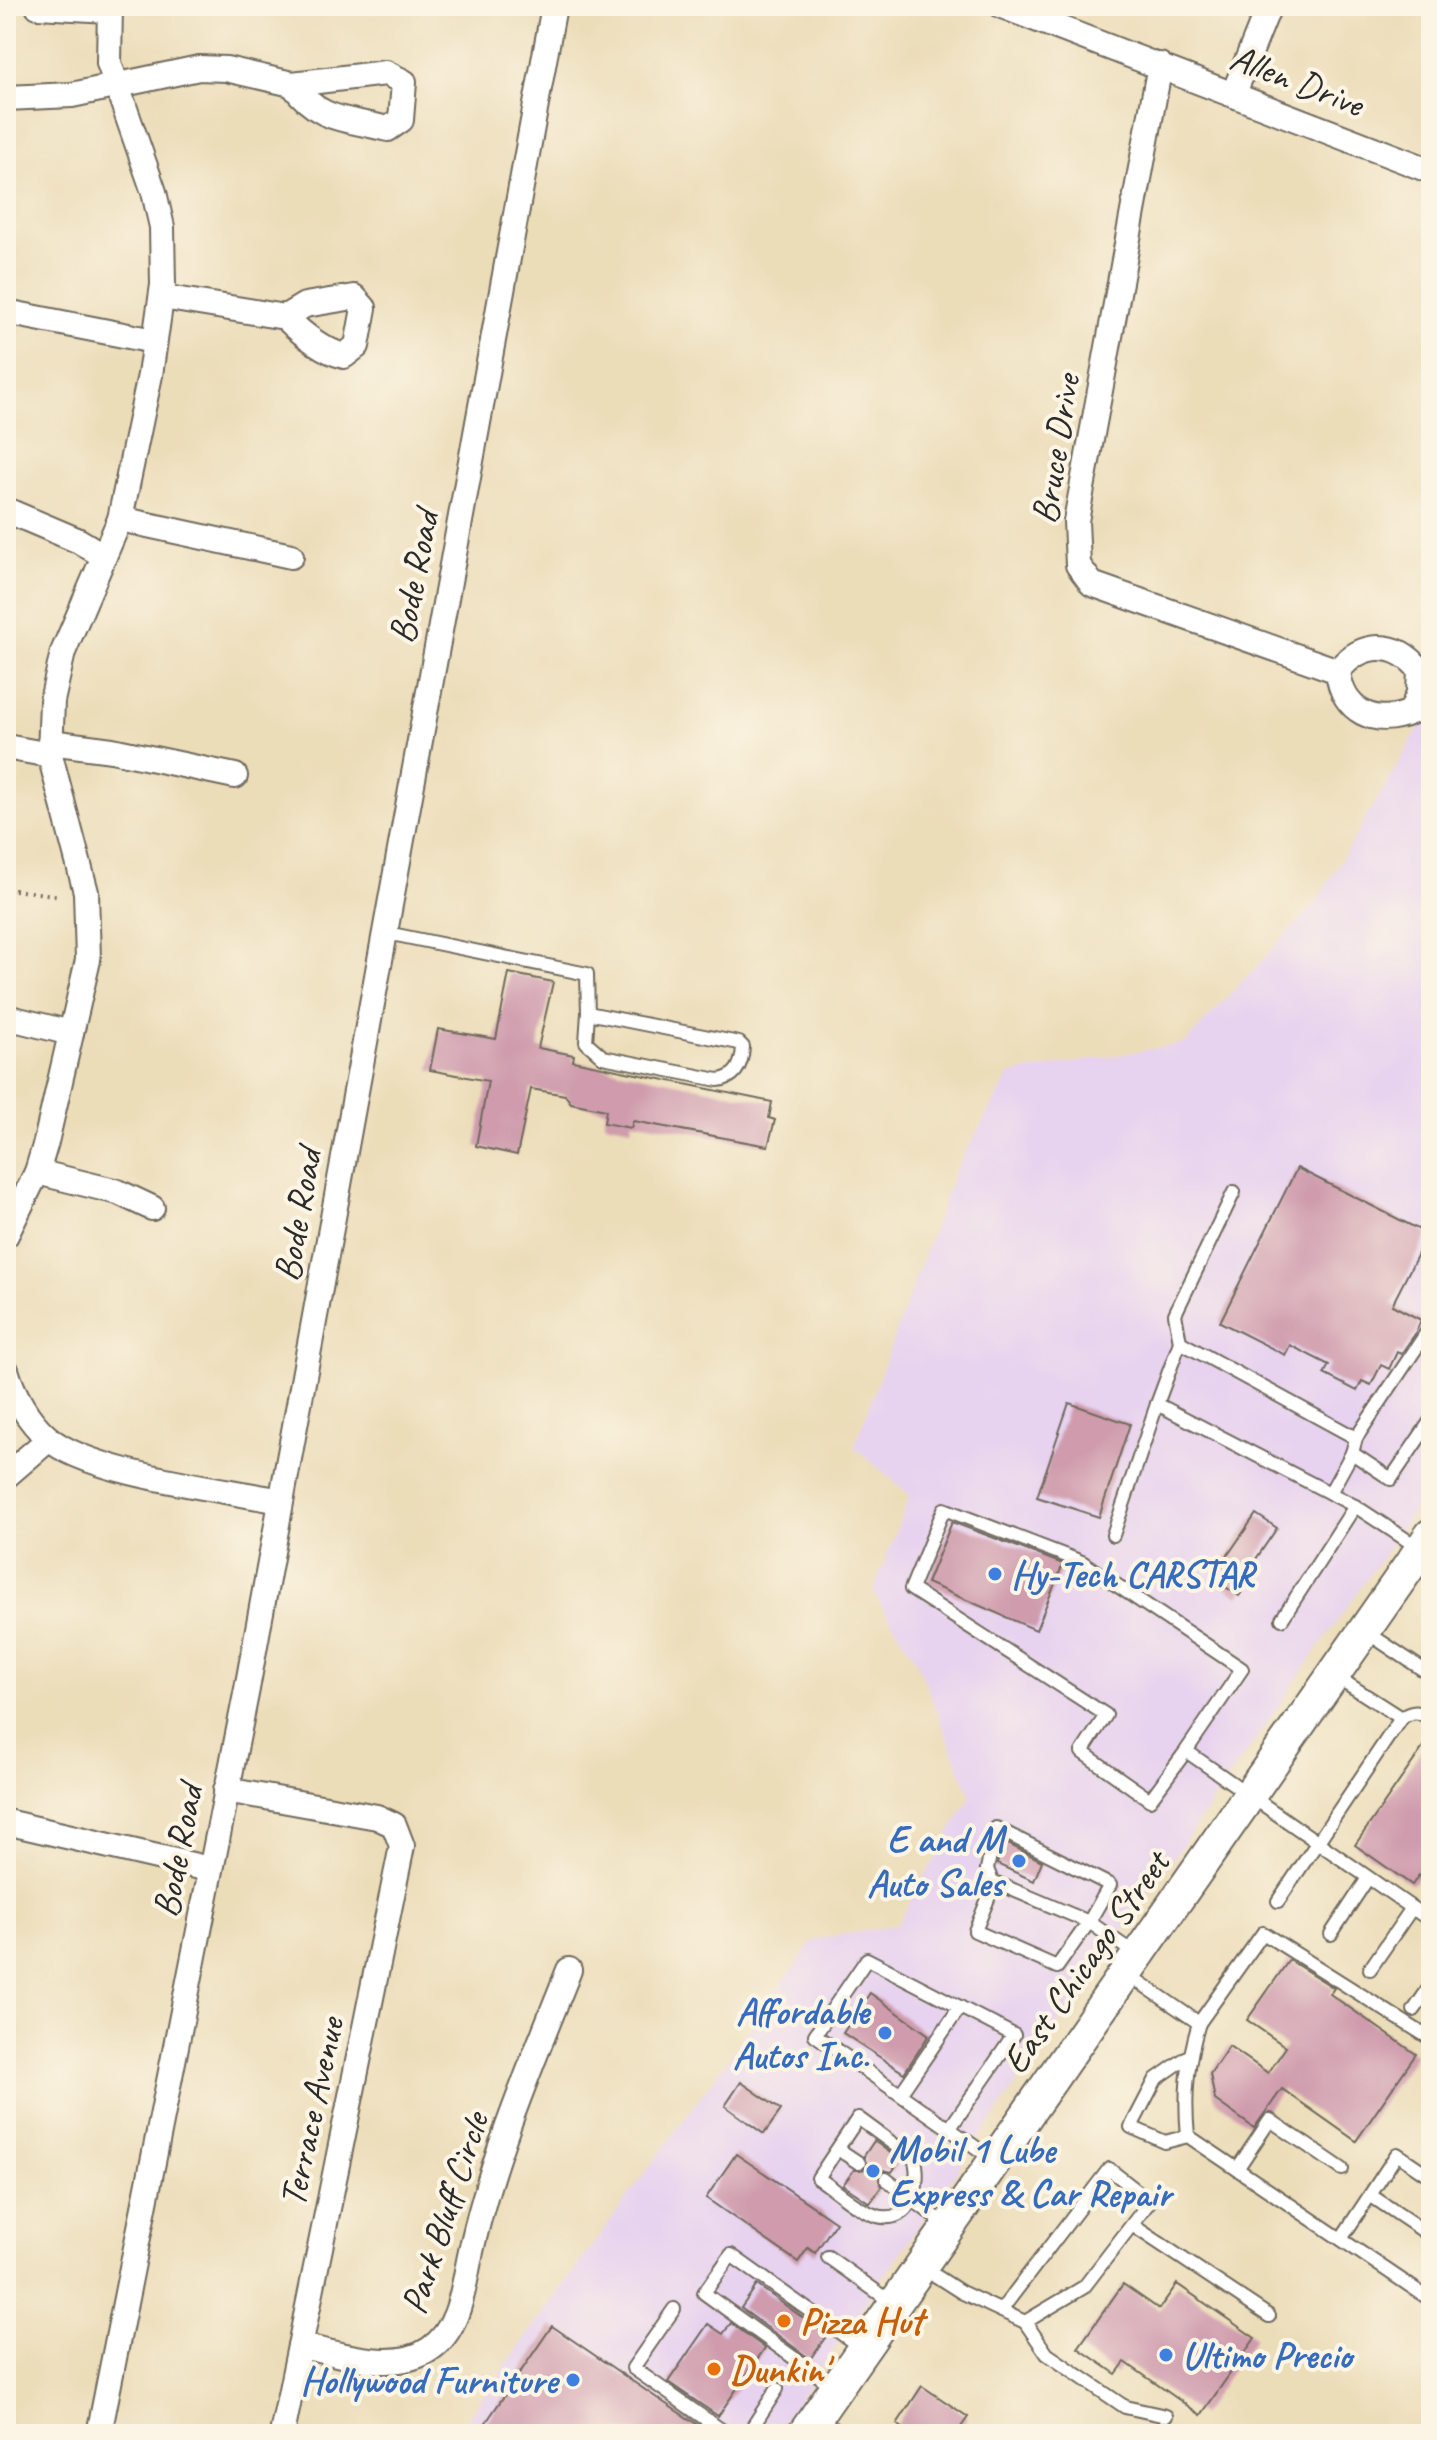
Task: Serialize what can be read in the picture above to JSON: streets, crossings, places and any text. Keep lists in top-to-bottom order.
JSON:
{
  "streets": {
    "main road": ["East Chicago Street"],
    "street": [
      "Allen Drive",
      "Bruce Drive",
      "Bode Road",
      "Terrace Avenue",
      "Park Bluff Circle"
    ]
  },
  "crossings": [
    ["Allen Drive", "Bruce Drive"],
    ["Bode Road", "Terrace Avenue"],
    ["Terrace Avenue", "Park Bluff Circle"]
  ],
  "places": [
    "Hy-Tech CARSTAR",
    "E and M Auto Sales",
    "Affordable Autos Inc.",
    "Mobil 1 Lube Express & Car Repair",
    "Pizza Hut",
    "Ultimo Precio",
    "Dunkin'",
    "Hollywood Furniture"
  ]
}
